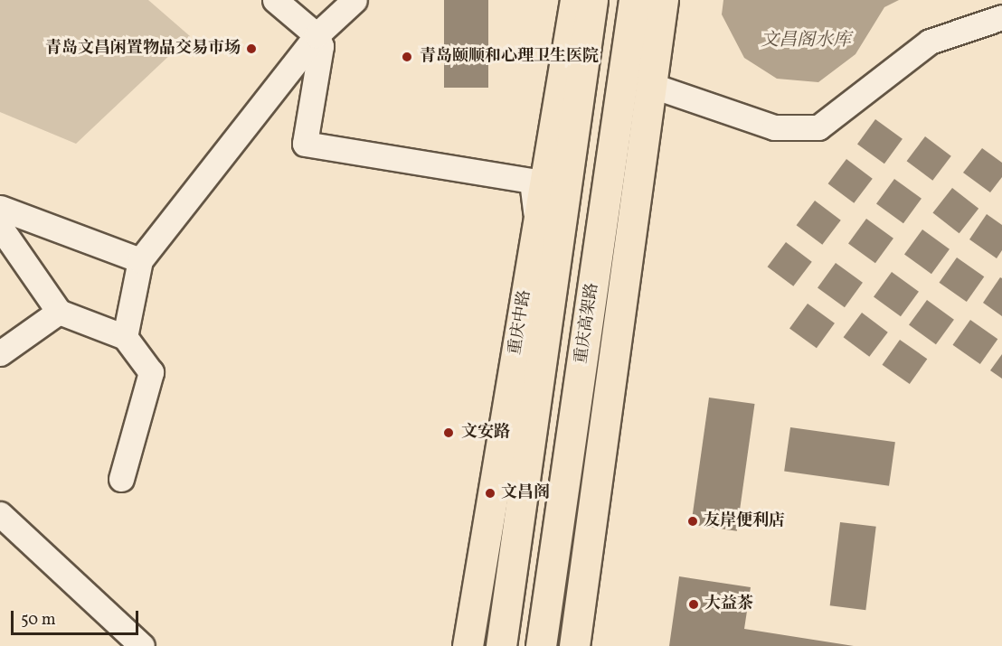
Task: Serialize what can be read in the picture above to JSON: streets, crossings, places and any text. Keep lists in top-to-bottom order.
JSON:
{
  "streets": {
    "main road": ["重庆中路", "重庆高架路"]
  },
  "water": ["文昌阁水库"],
  "places": [
    "青岛文昌闲置物品交易市场",
    "青岛颐顺和心理卫生医院",
    "文安路",
    "文昌阁",
    "友岸便利店",
    "大益茶"
  ],
  "scale_bar": "50 m"
}
